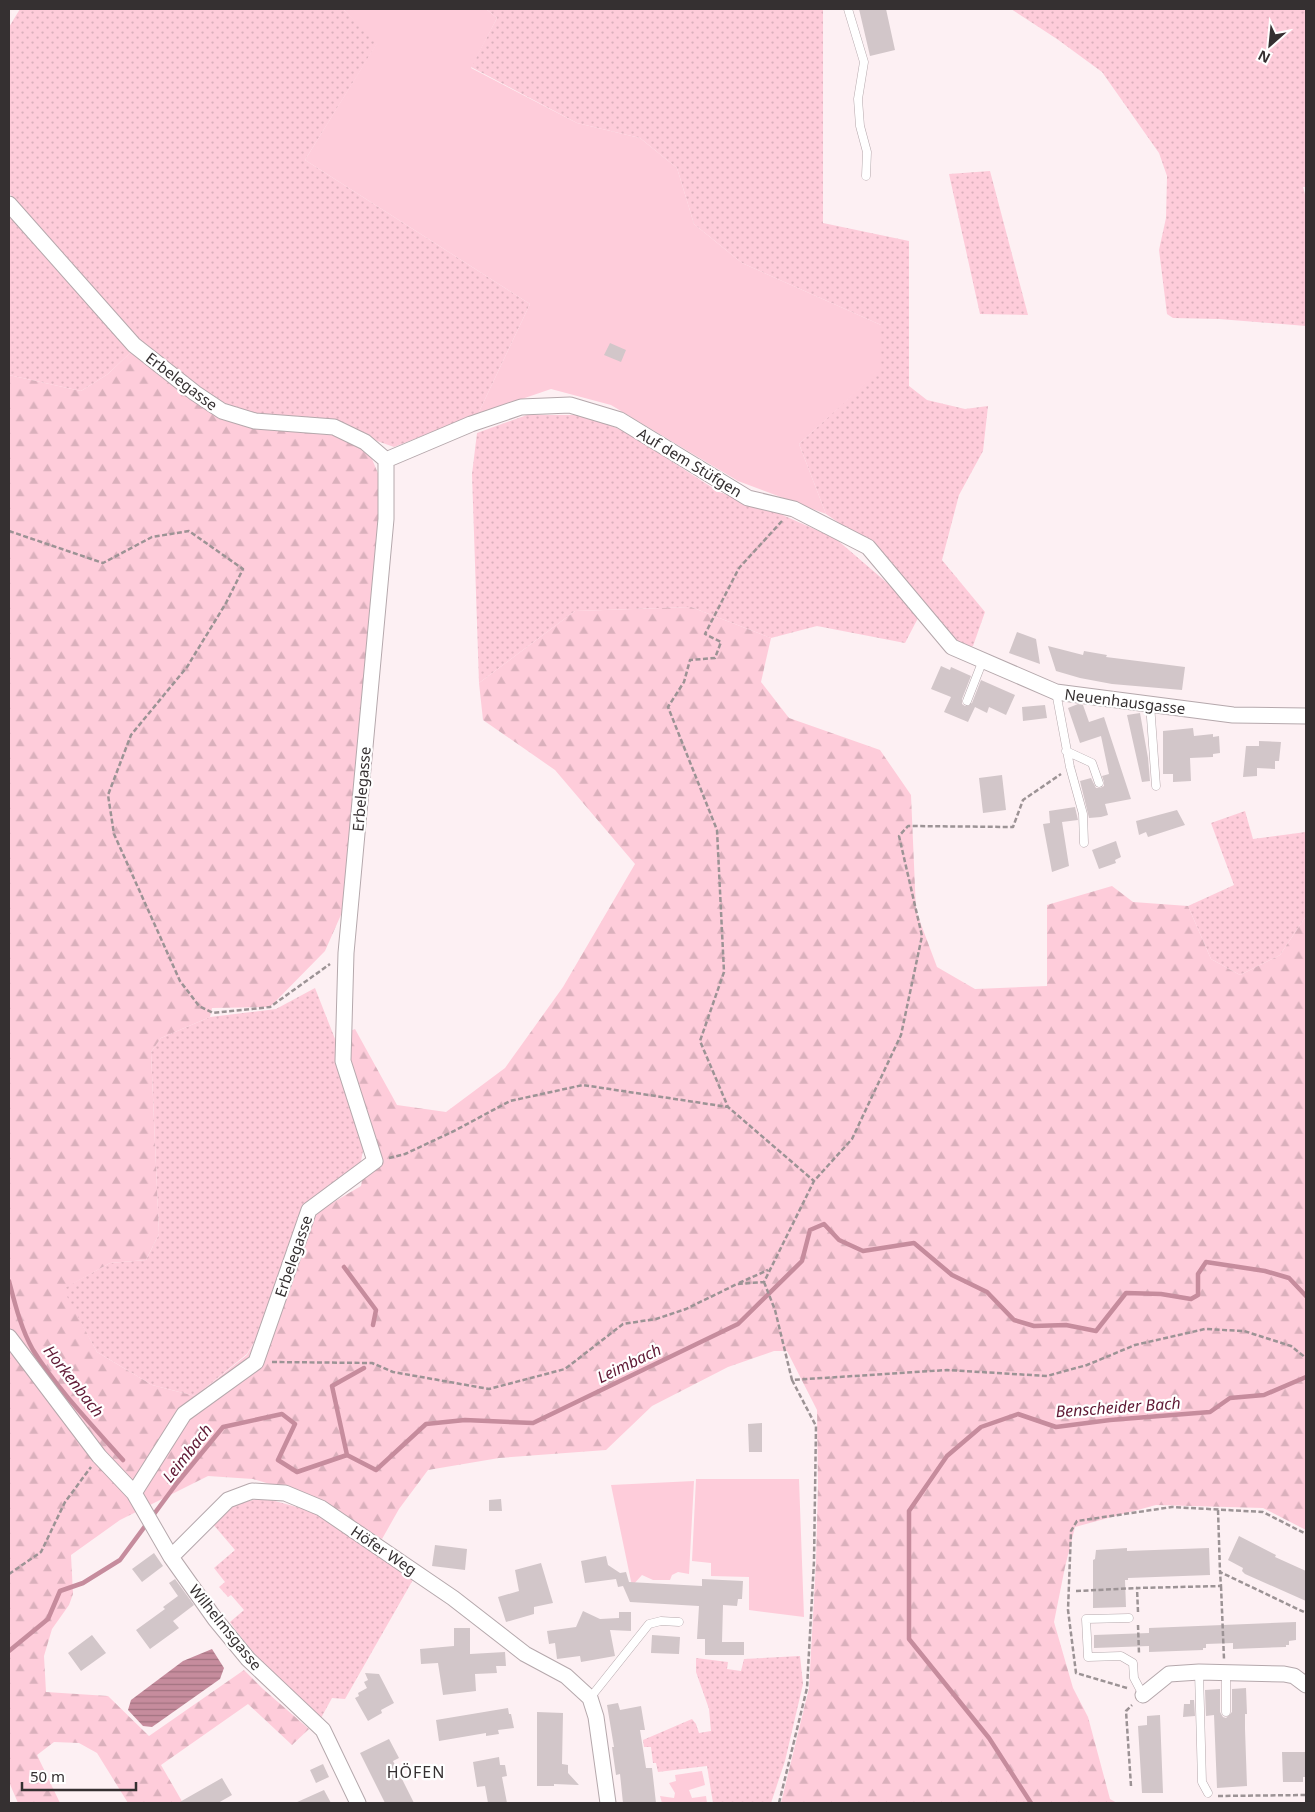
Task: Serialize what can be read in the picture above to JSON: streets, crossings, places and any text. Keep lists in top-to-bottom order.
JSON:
{
  "streets": {
    "street": [
      "Erbelegasse",
      "Auf dem Stüfgen",
      "Neuenhausgasse",
      "Höfer Weg",
      "Wilhelmsgasse"
    ]
  },
  "crossings": [
    ["Erbelegasse", "Auf dem Stüfgen"],
    ["Auf dem Stüfgen", "Neuenhausgasse"],
    ["Höfer Weg", "Wilhelmsgasse"]
  ],
  "districts": ["HÖFEN"],
  "water": ["Leimbach", "Horkenbach", "Benscheider Bach"],
  "scale_bar": "50 m",
  "north": "bottom left"
}
